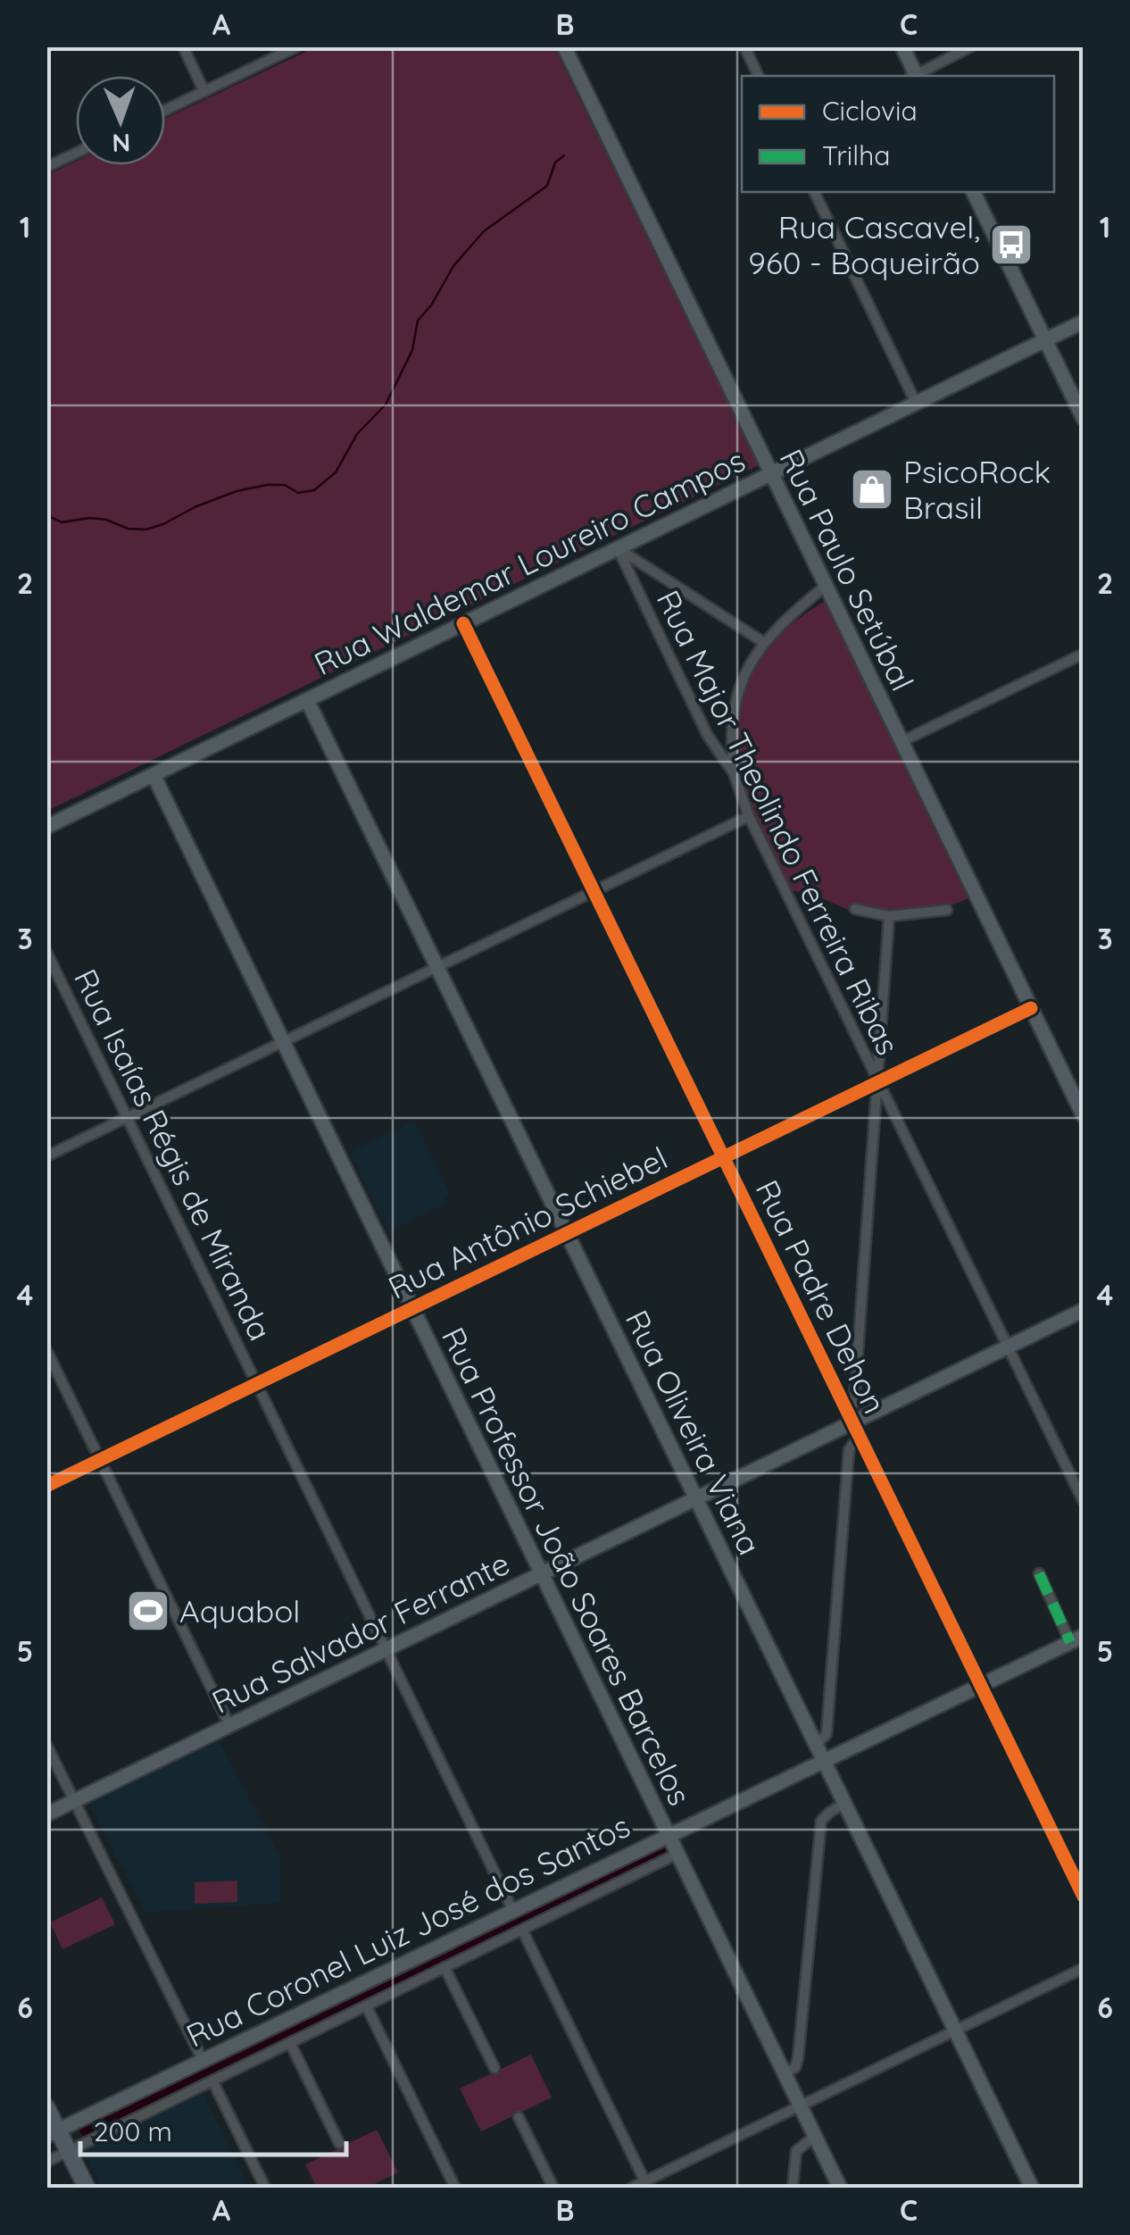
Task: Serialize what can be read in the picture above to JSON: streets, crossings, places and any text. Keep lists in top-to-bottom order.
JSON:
{
  "streets": {
    "main road": [
      "Rua Waldemar Loureiro Campos",
      "Rua Paulo Setúbal",
      "Rua Oliveira Viana",
      "Rua Professor João Soares Barcelos",
      "Rua Salvador Ferrante",
      "Rua Coronel Luiz José dos Santos"
    ],
    "street": [
      "Rua Major Theolindo Ferreira Ribas",
      "Rua Isaías Régis de Miranda",
      "Rua Antônio Schiebel",
      "Rua Padre Dehon"
    ]
  },
  "crossings": [
    ["Rua Waldemar Loureiro Campos", "Rua Paulo Setúbal"],
    ["Rua Waldemar Loureiro Campos", "Rua Major Theolindo Ferreira Ribas"],
    ["Rua Waldemar Loureiro Campos", "Rua Padre Dehon"],
    ["Rua Waldemar Loureiro Campos", "Rua Oliveira Viana"],
    ["Rua Waldemar Loureiro Campos", "Rua Professor João Soares Barcelos"],
    ["Rua Paulo Setúbal", "Rua Antônio Schiebel"],
    ["Rua Major Theolindo Ferreira Ribas", "Rua Antônio Schiebel"],
    ["Rua Major Theolindo Ferreira Ribas", "Rua Salvador Ferrante"],
    ["Rua Isaías Régis de Miranda", "Rua Antônio Schiebel"],
    ["Rua Isaías Régis de Miranda", "Rua Salvador Ferrante"],
    ["Rua Isaías Régis de Miranda", "Rua Coronel Luiz José dos Santos"],
    ["Rua Antônio Schiebel", "Rua Padre Dehon"],
    ["Rua Antônio Schiebel", "Rua Oliveira Viana"],
    ["Rua Antônio Schiebel", "Rua Professor João Soares Barcelos"],
    ["Rua Padre Dehon", "Rua Salvador Ferrante"],
    ["Rua Padre Dehon", "Rua Coronel Luiz José dos Santos"],
    ["Rua Oliveira Viana", "Rua Salvador Ferrante"],
    ["Rua Oliveira Viana", "Rua Coronel Luiz José dos Santos"],
    ["Rua Professor João Soares Barcelos", "Rua Salvador Ferrante"],
    ["Rua Professor João Soares Barcelos", "Rua Coronel Luiz José dos Santos"]
  ],
  "places": {
    "bus stop": ["Rua Cascavel, 960 - Boqueirão"],
    "shop": ["PsicoRock Brasil"],
    "sports": ["Aquabol"]
  },
  "legend": ["Ciclovia", "Trilha"],
  "scale_bar": "200 m",
  "north": "bottom",
  "grid": {
    "columns": ["A", "B", "C"],
    "rows": [
      "1",
      "2",
      "3",
      "4",
      "5",
      "6"
    ]
  }
}
